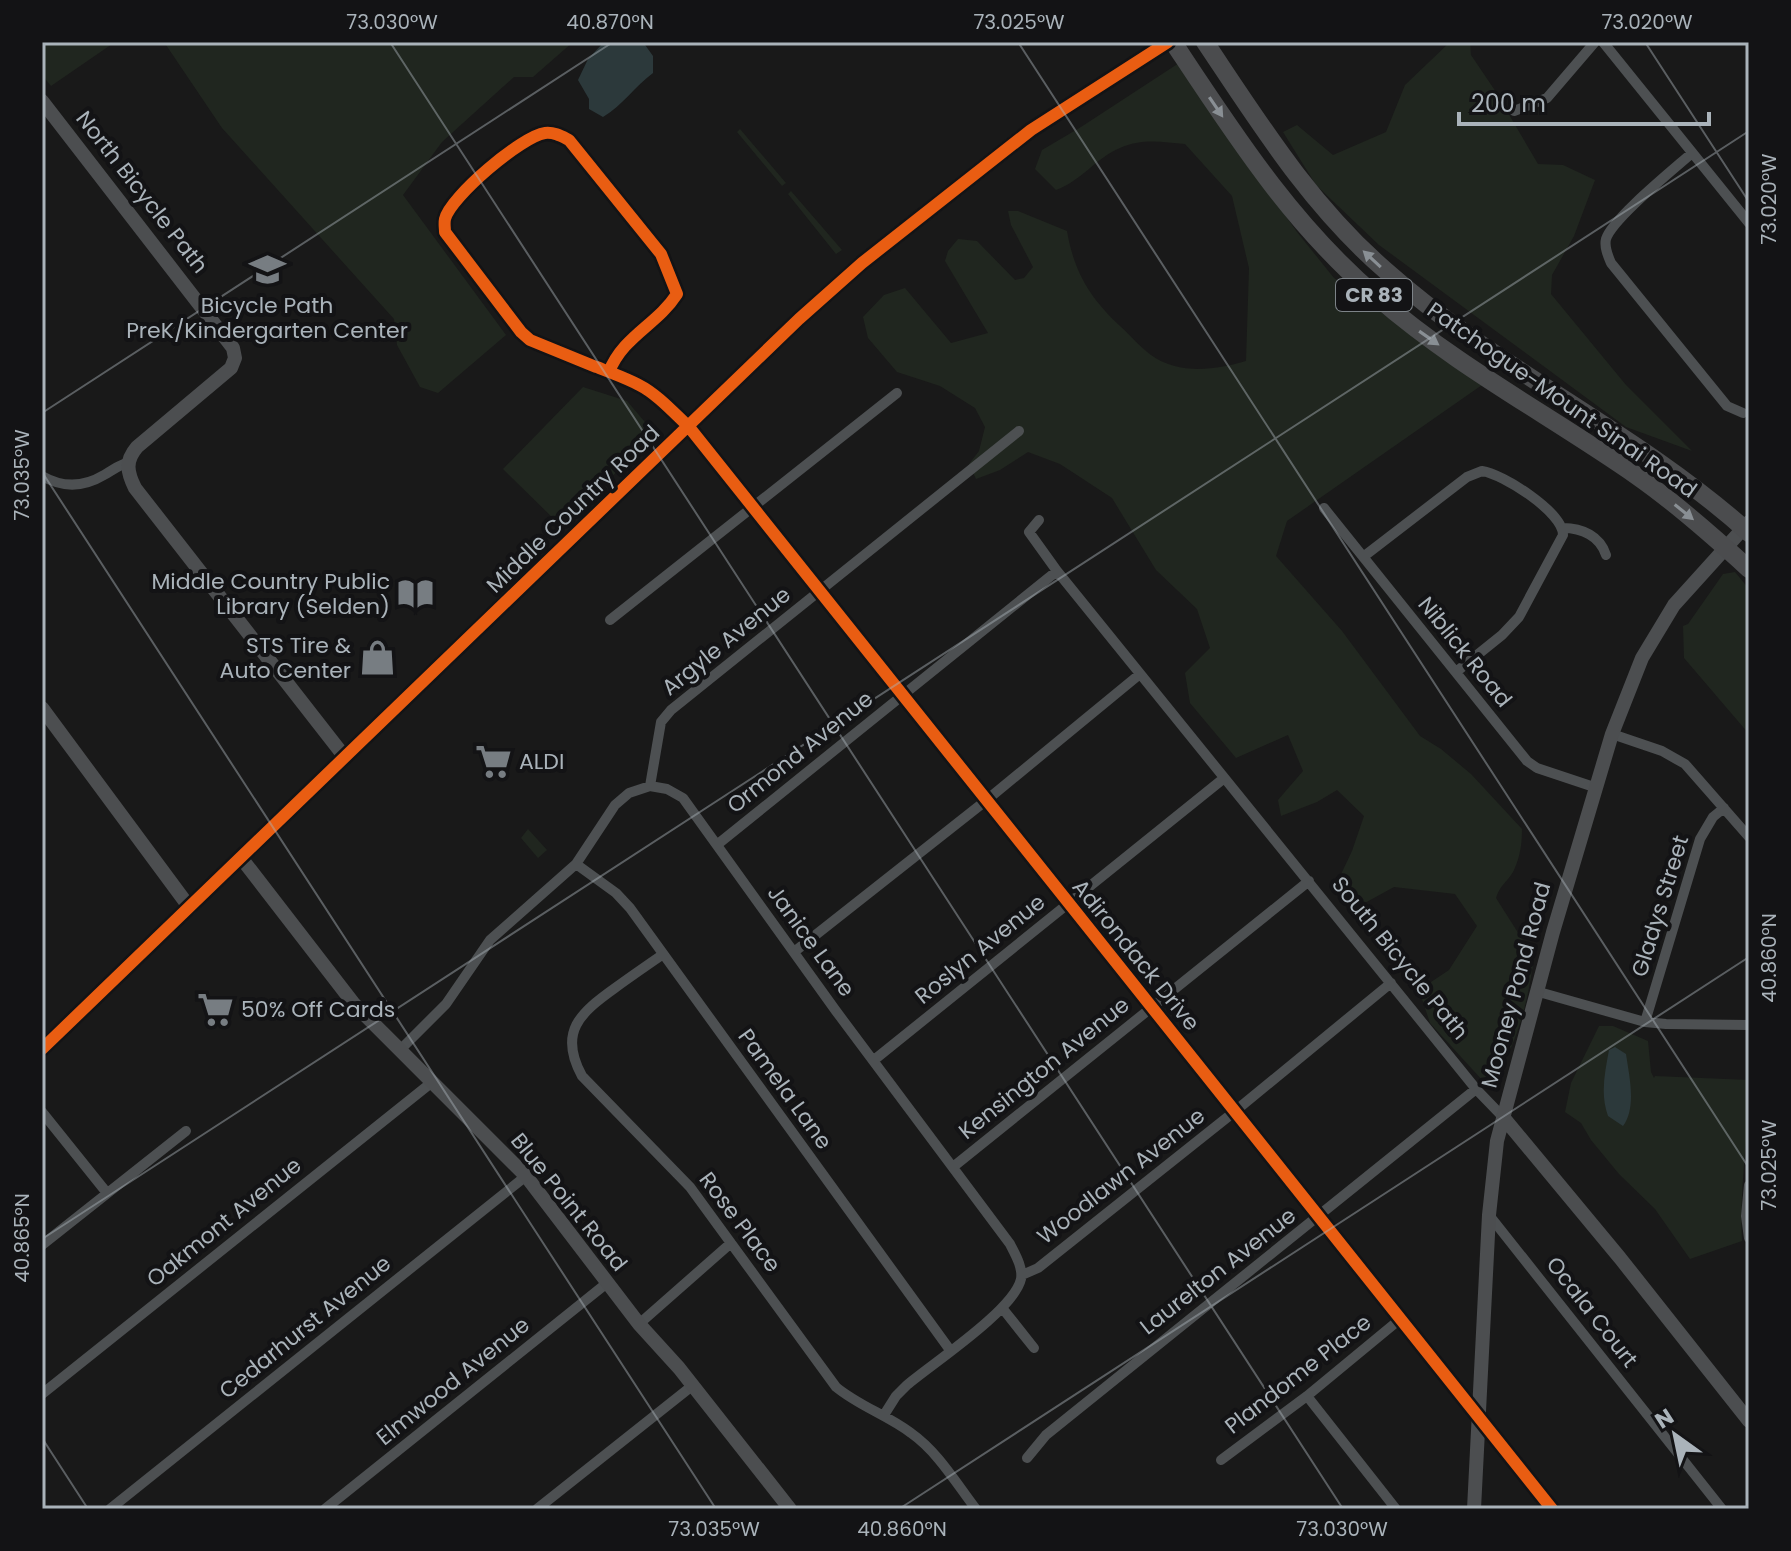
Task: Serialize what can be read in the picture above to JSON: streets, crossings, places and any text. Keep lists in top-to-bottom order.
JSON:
{
  "streets": {
    "highway": ["CR 83", "Patchogue-Mount Sinai Road"],
    "main road": ["Middle Country Road"],
    "street": [
      "North Bicycle Path",
      "Argyle Avenue",
      "Niblick Road",
      "Ormond Avenue",
      "Gladys Street",
      "Janice Lane",
      "Roslyn Avenue",
      "Adirondack Drive",
      "South Bicycle Path",
      "Mooney Pond Road",
      "Kensington Avenue",
      "Pamela Lane",
      "Woodlawn Avenue",
      "Blue Point Road",
      "Oakmont Avenue",
      "Rose Place",
      "Laurelton Avenue",
      "Ocala Court",
      "Cedarhurst Avenue",
      "Plandome Place",
      "Elmwood Avenue"
    ]
  },
  "crossings": [
    ["Patchogue-Mount Sinai Road", "Middle Country Road"],
    ["Patchogue-Mount Sinai Road", "Mooney Pond Road"],
    ["Middle Country Road", "Adirondack Drive"],
    ["Middle Country Road", "Blue Point Road"],
    ["Argyle Avenue", "Janice Lane"],
    ["Argyle Avenue", "Adirondack Drive"],
    ["Niblick Road", "Mooney Pond Road"],
    ["Ormond Avenue", "Janice Lane"],
    ["Ormond Avenue", "Adirondack Drive"],
    ["Ormond Avenue", "South Bicycle Path"],
    ["Janice Lane", "Roslyn Avenue"],
    ["Janice Lane", "Kensington Avenue"],
    ["Janice Lane", "Woodlawn Avenue"],
    ["Roslyn Avenue", "Adirondack Drive"],
    ["Roslyn Avenue", "South Bicycle Path"],
    ["Adirondack Drive", "Mooney Pond Road"],
    ["Adirondack Drive", "Kensington Avenue"],
    ["Adirondack Drive", "Woodlawn Avenue"],
    ["Adirondack Drive", "Laurelton Avenue"],
    ["Adirondack Drive", "Plandome Place"],
    ["South Bicycle Path", "Mooney Pond Road"],
    ["South Bicycle Path", "Kensington Avenue"],
    ["South Bicycle Path", "Woodlawn Avenue"],
    ["South Bicycle Path", "Laurelton Avenue"],
    ["Mooney Pond Road", "Ocala Court"],
    ["Pamela Lane", "Rose Place"],
    ["Blue Point Road", "Oakmont Avenue"],
    ["Blue Point Road", "Cedarhurst Avenue"],
    ["Blue Point Road", "Elmwood Avenue"]
  ],
  "places": {
    "school or university": ["Bicycle Path PreK/Kindergarten Center"],
    "library": ["Middle Country Public Library (Selden)"],
    "shop": ["STS Tire & Auto Center"],
    "supermarket": ["ALDI", "50% Off Cards"]
  },
  "scale_bar": "200 m",
  "north": "top left",
  "coordinates": [
    "73.030°W",
    "40.870°N",
    "73.025°W",
    "73.020°W",
    "73.035°W",
    "40.860°N",
    "40.865°N"
  ]
}
